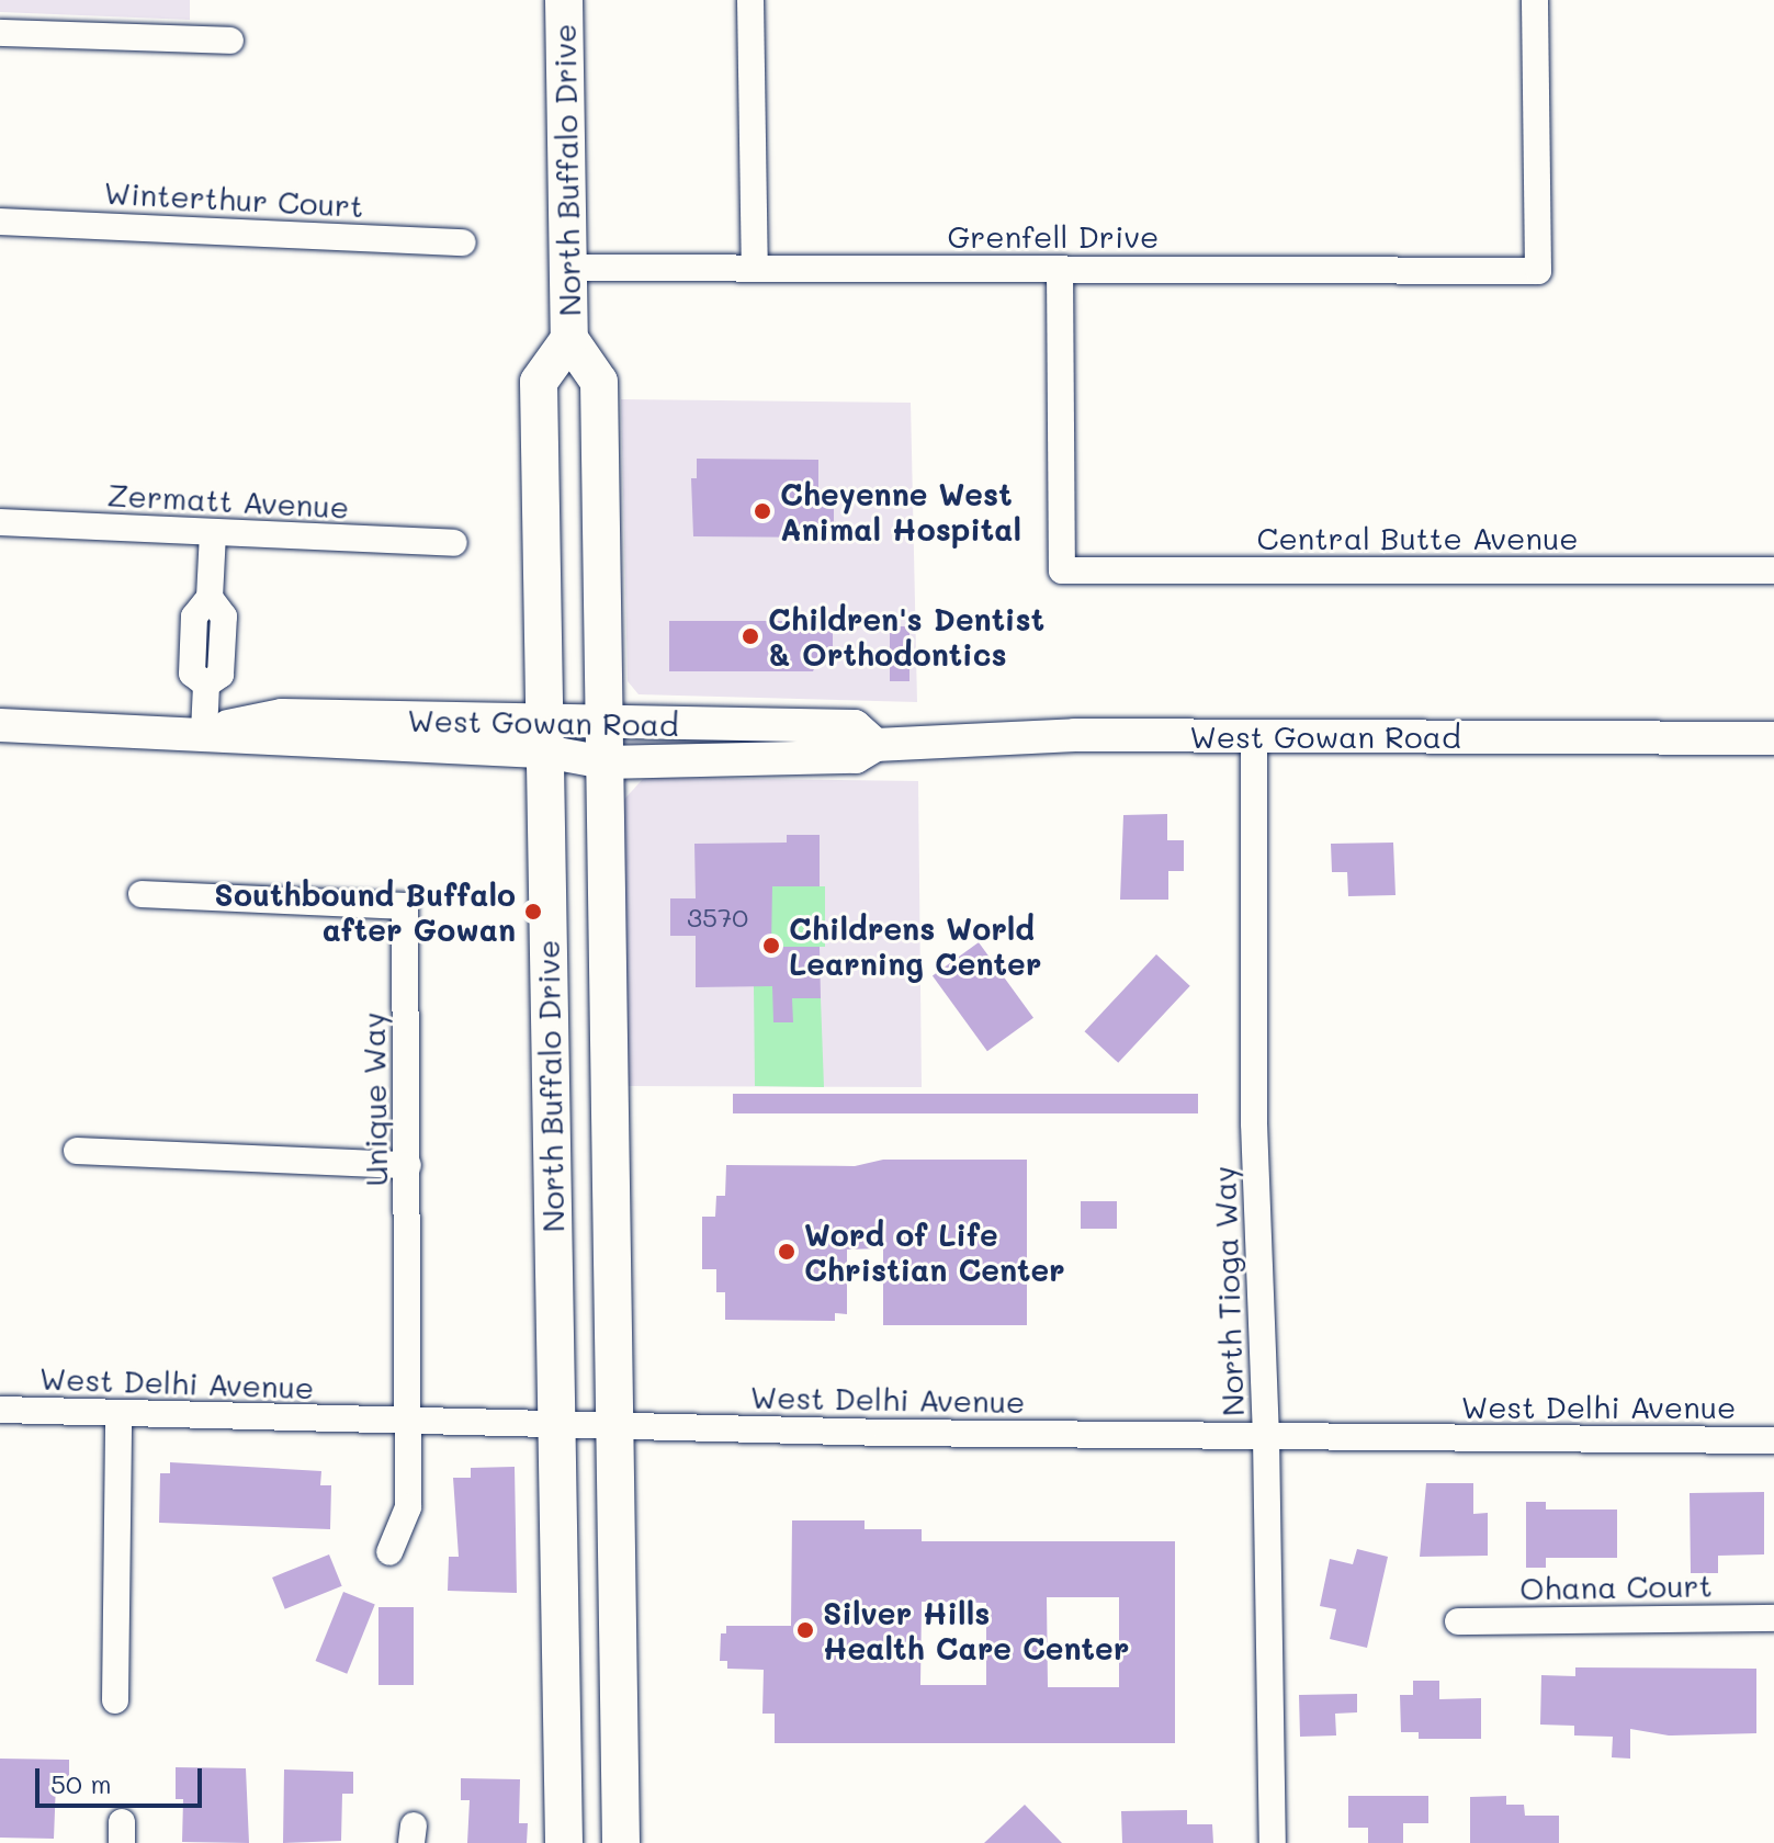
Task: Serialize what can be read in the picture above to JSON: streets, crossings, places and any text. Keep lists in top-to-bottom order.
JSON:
{
  "streets": {
    "main road": ["North Buffalo Drive"],
    "street": [
      "Winterthur Court",
      "Grenfell Drive",
      "Zermatt Avenue",
      "Central Butte Avenue",
      "West Gowan Road",
      "Unique Way",
      "North Tioga Way",
      "West Delhi Avenue",
      "Ohana Court"
    ]
  },
  "crossings": [
    ["North Buffalo Drive", "Grenfell Drive"],
    ["North Buffalo Drive", "West Gowan Road"],
    ["North Buffalo Drive", "West Delhi Avenue"],
    ["Grenfell Drive", "Central Butte Avenue"],
    ["West Gowan Road", "North Tioga Way"],
    ["Unique Way", "West Delhi Avenue"],
    ["North Tioga Way", "West Delhi Avenue"]
  ],
  "places": [
    "Cheyenne West Animal Hospital",
    "Children's Dentist & Orthodontics",
    "Southbound Buffalo after Gowan",
    "Childrens World Learning Center",
    "Word of Life Christian Center",
    "Silver Hills Health Care Center"
  ],
  "house_numbers": ["3570"],
  "scale_bar": "50 m"
}
